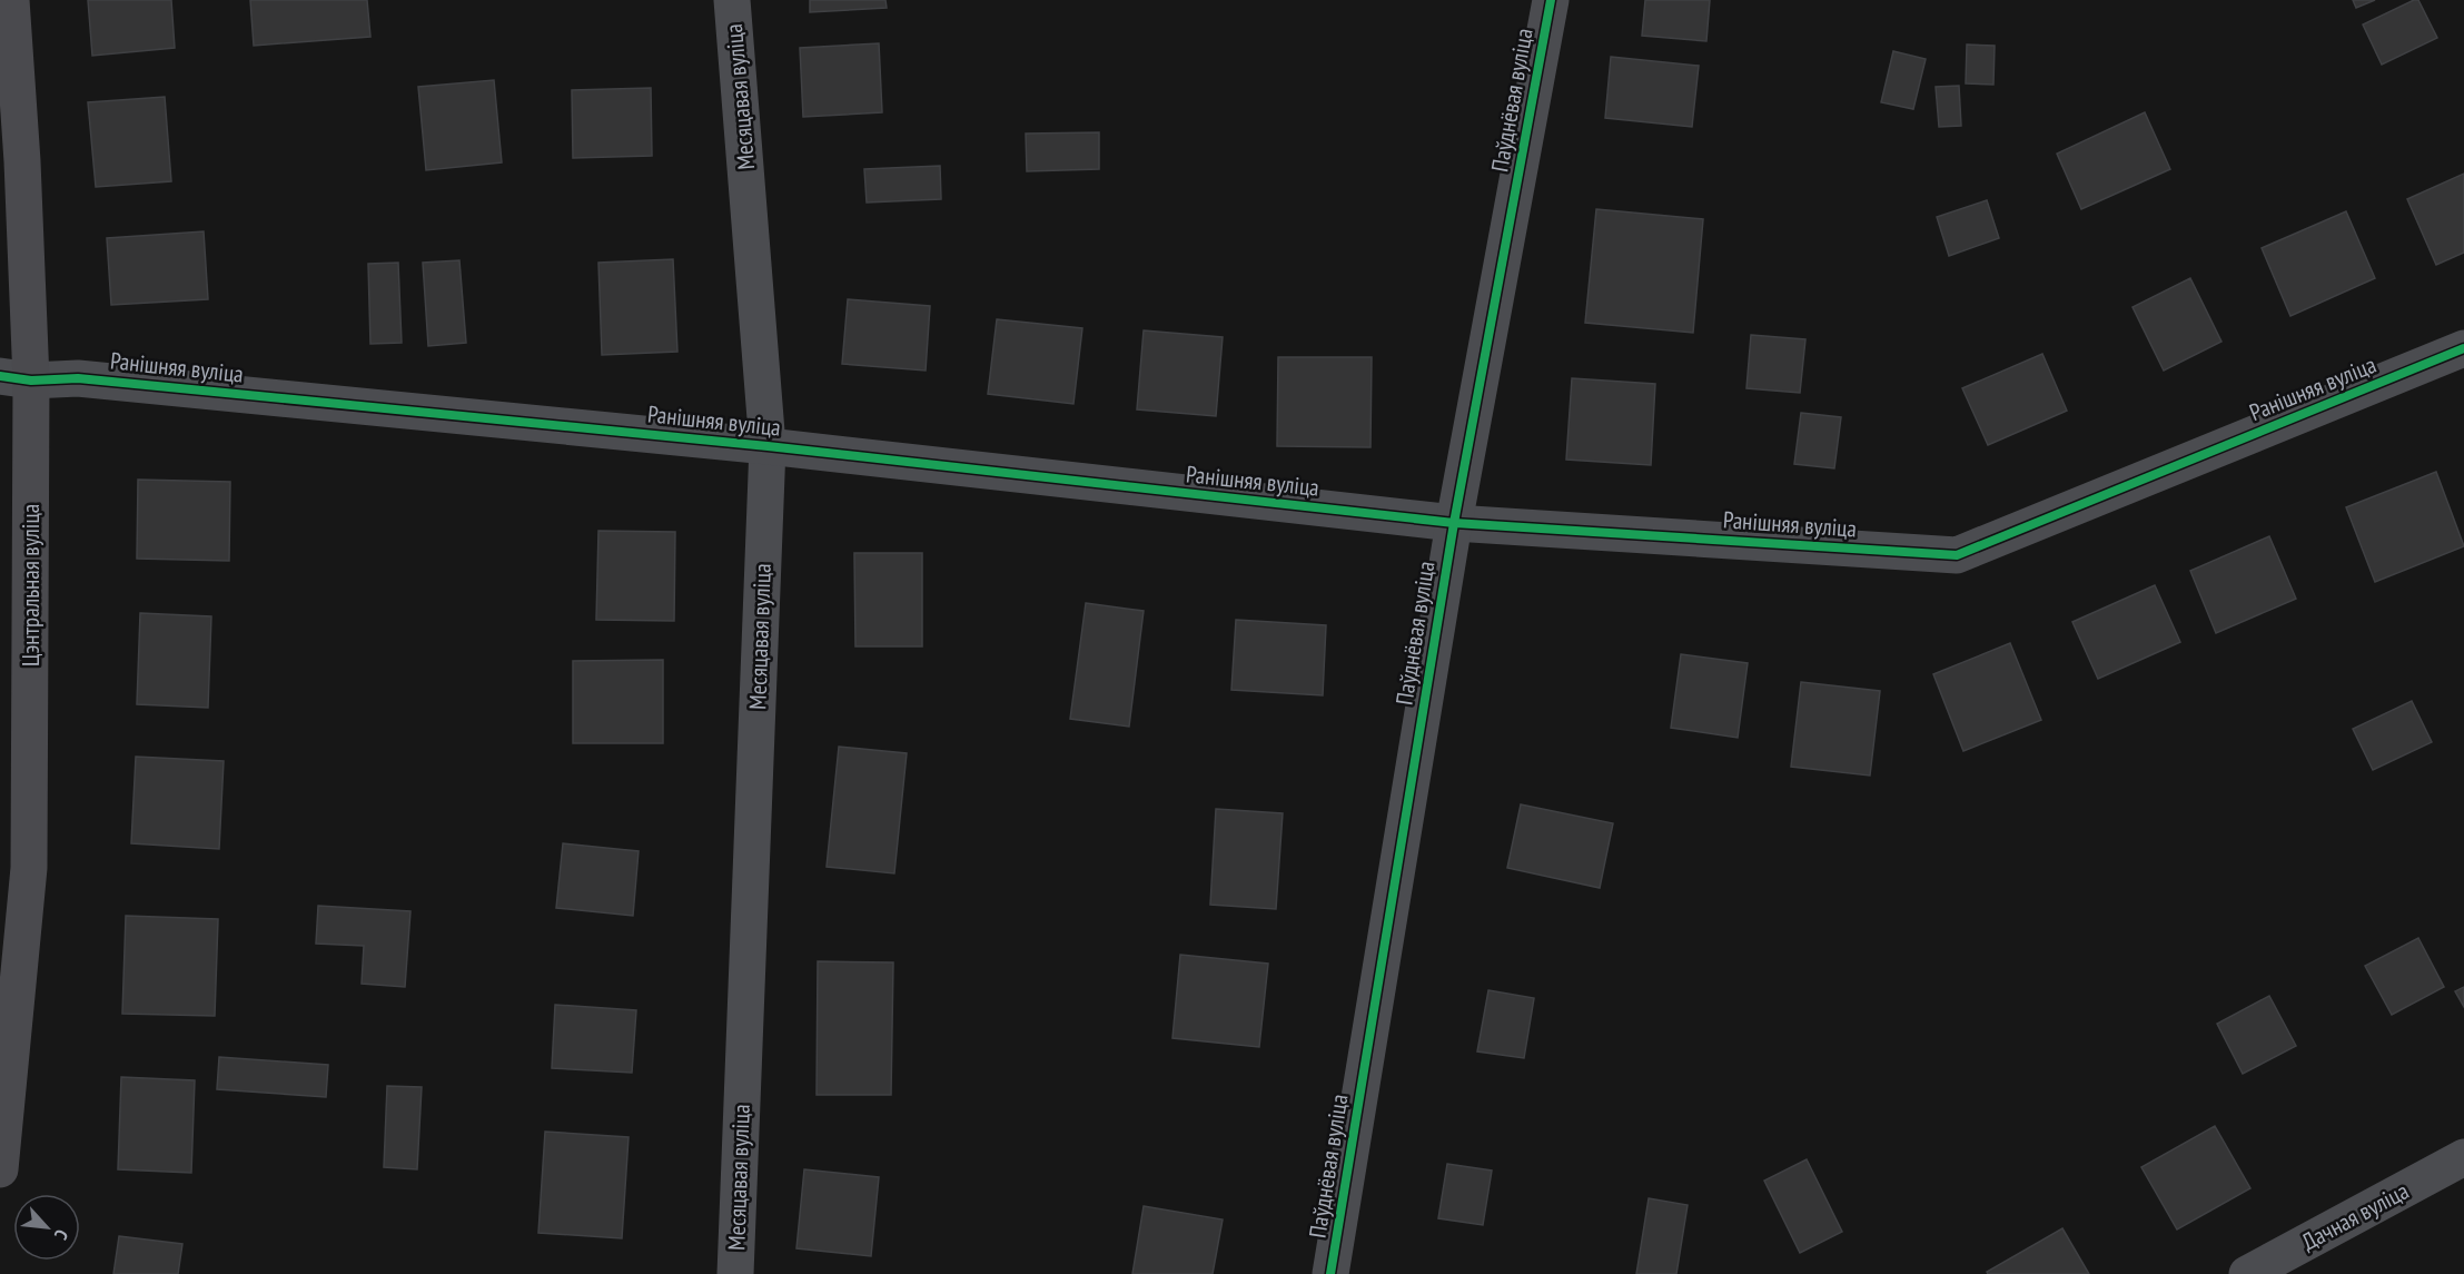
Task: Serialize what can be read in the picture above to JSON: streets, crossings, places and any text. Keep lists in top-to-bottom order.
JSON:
{
  "streets": {
    "street": [
      "Месяцавая вуліца",
      "Паўднёвая вуліца",
      "Ранішняя вуліца",
      "Цэнтральная вуліца",
      "Дачная вуліца"
    ]
  },
  "crossings": [
    ["Месяцавая вуліца", "Ранішняя вуліца"],
    ["Паўднёвая вуліца", "Ранішняя вуліца"],
    ["Ранішняя вуліца", "Цэнтральная вуліца"]
  ],
  "north": "bottom right"
}
